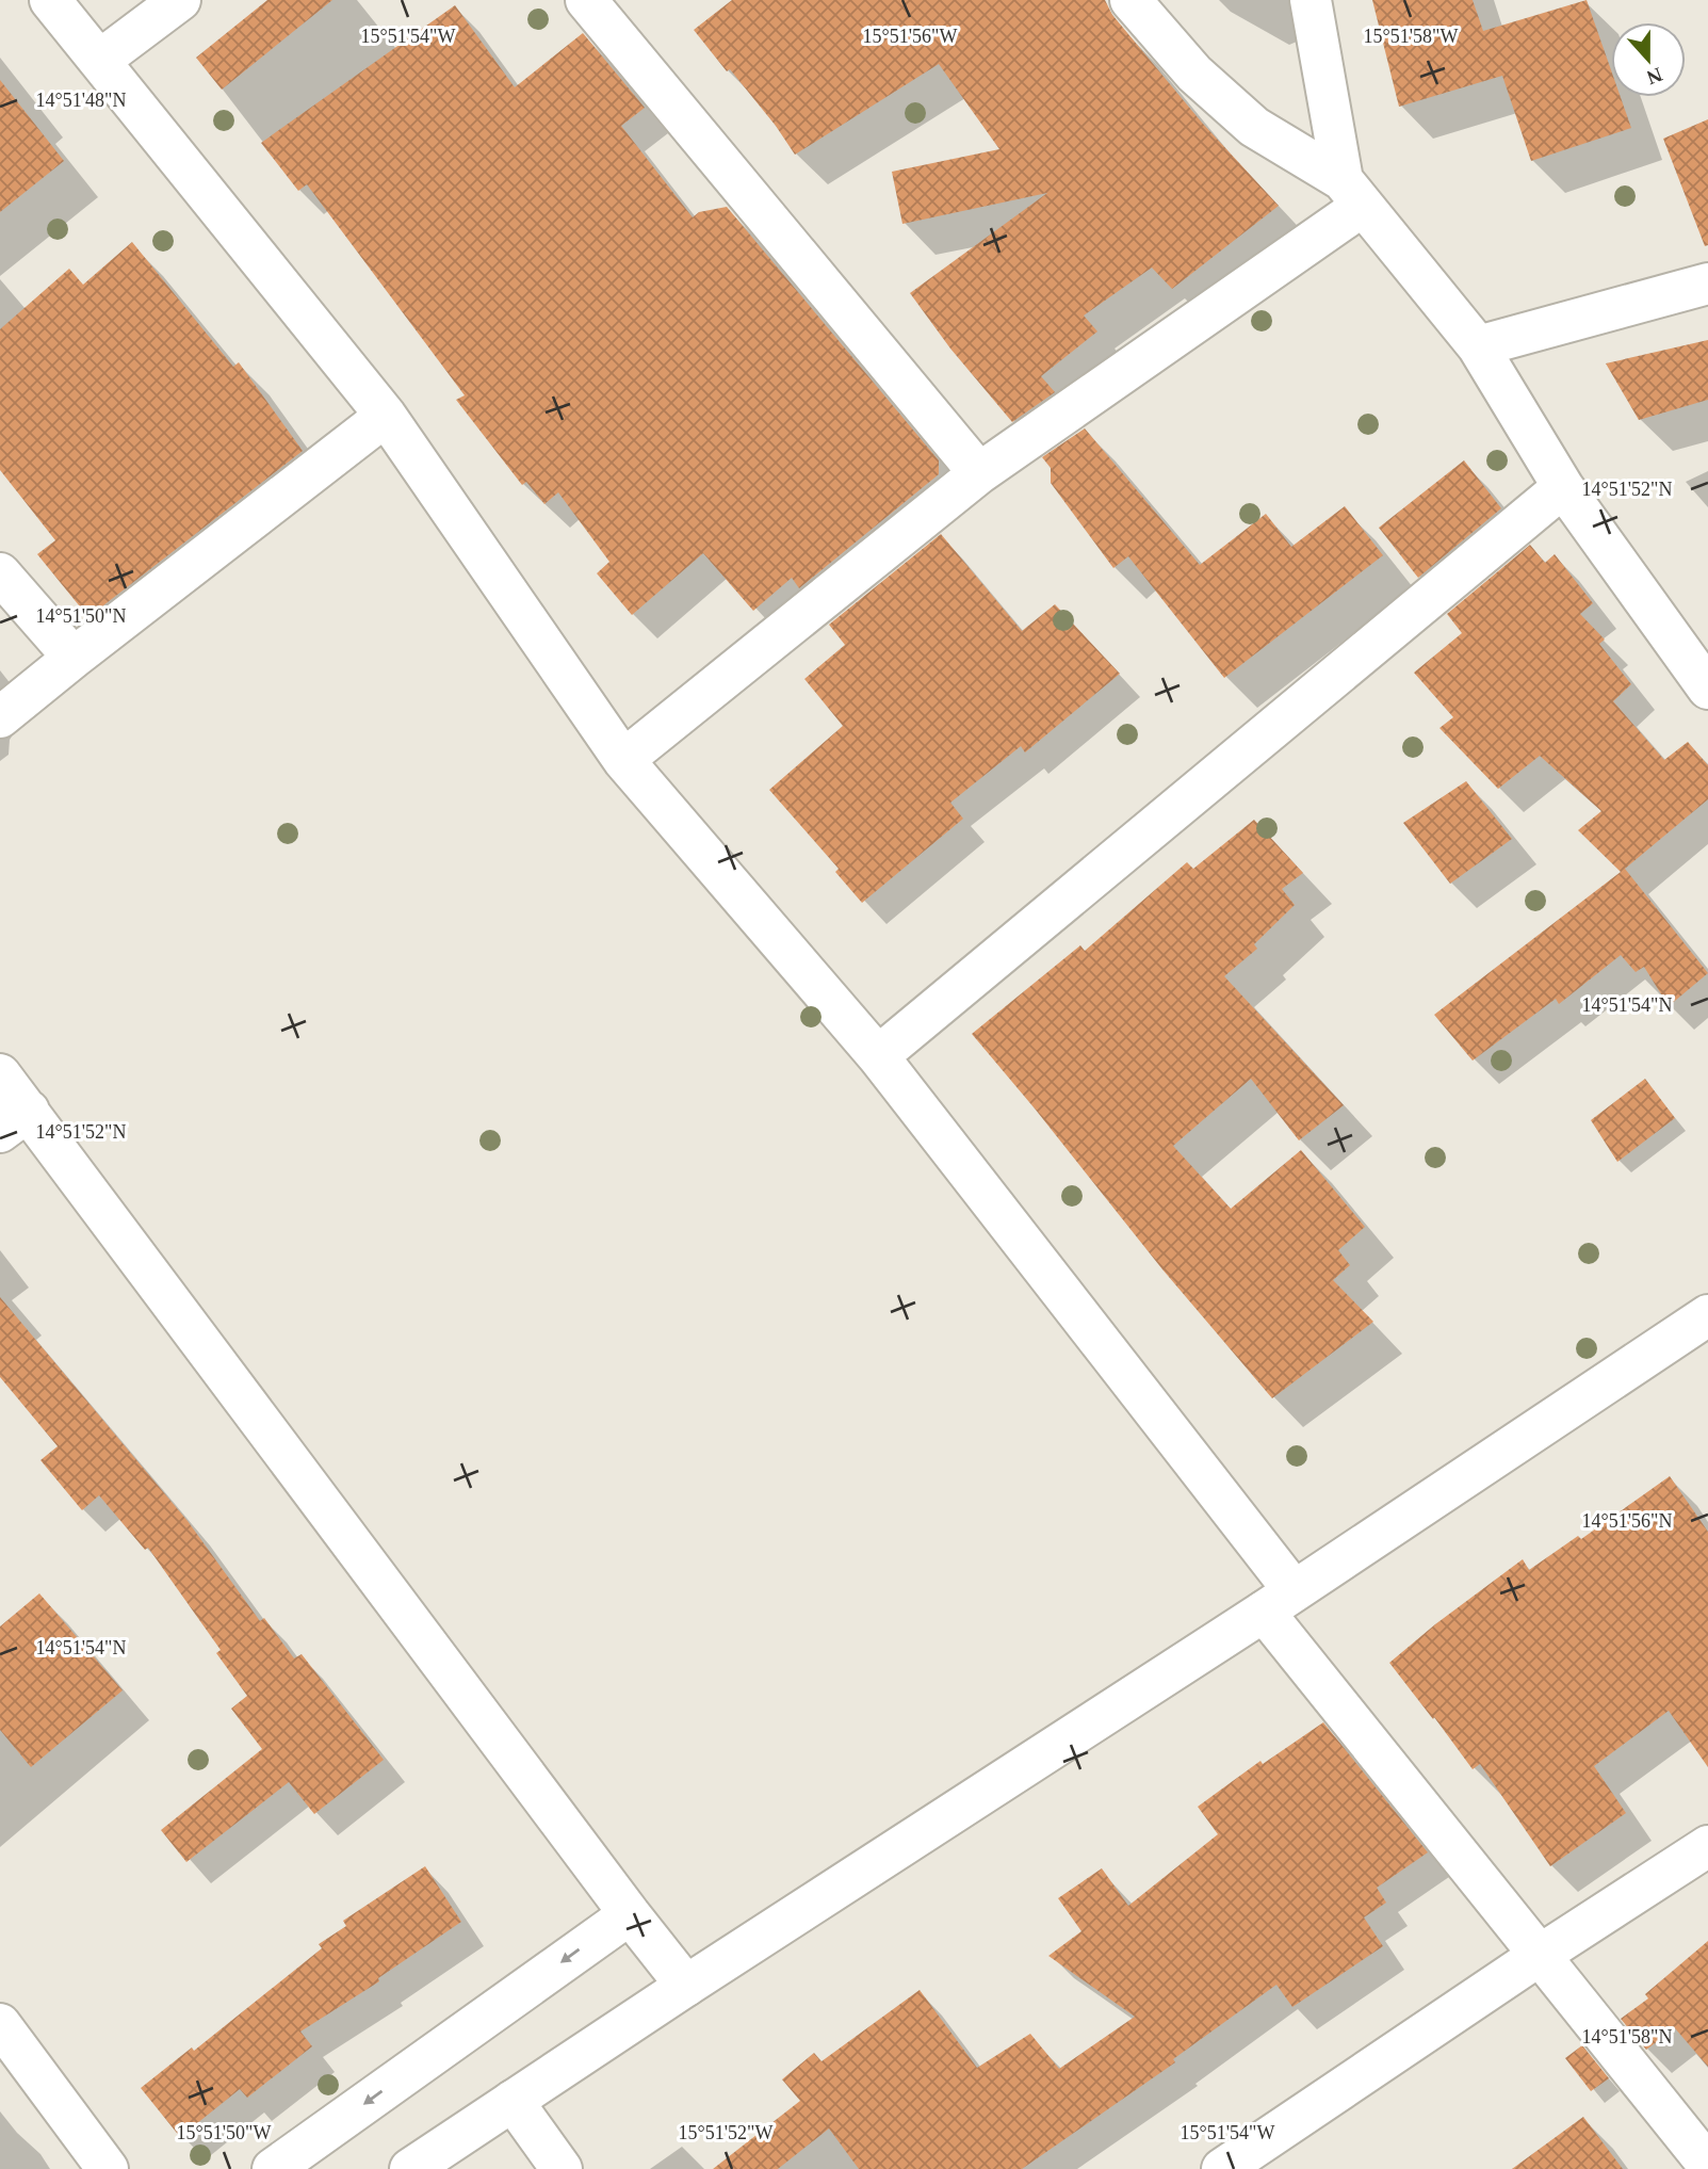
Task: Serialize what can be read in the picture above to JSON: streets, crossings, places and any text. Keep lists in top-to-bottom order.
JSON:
{
  "north": "bottom",
  "coordinates": [
    "15°51'54\"W",
    "15°51'56\"W",
    "15°51'58\"W",
    "14°51'48\"N",
    "14°51'52\"N",
    "14°51'50\"N",
    "14°51'54\"N",
    "14°51'56\"N",
    "14°51'58\"N",
    "15°51'50\"W",
    "15°51'52\"W"
  ]
}
